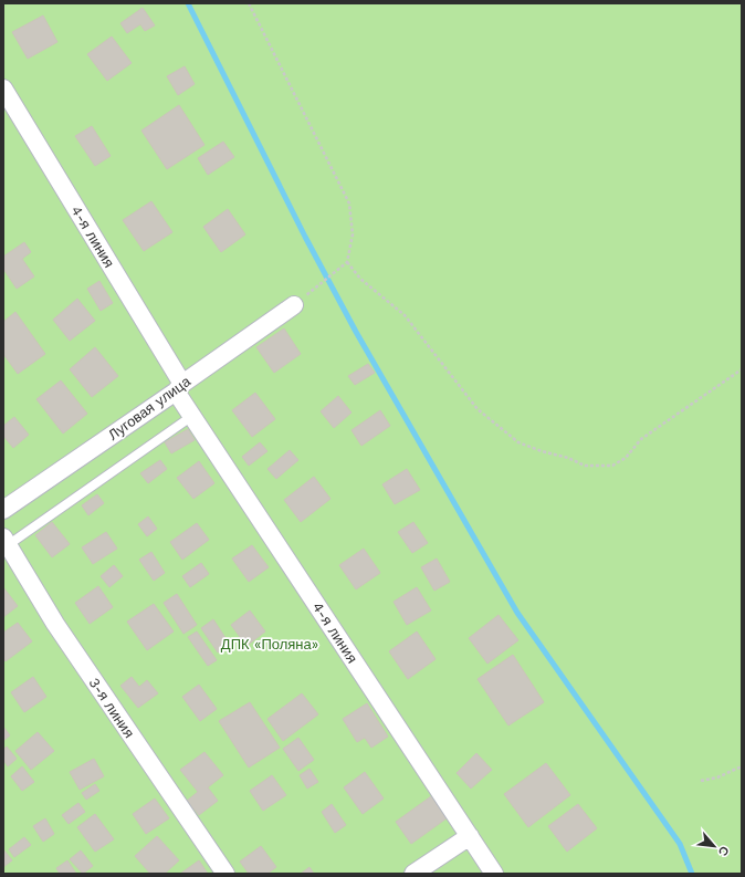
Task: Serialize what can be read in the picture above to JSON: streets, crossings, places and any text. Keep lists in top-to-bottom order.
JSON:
{
  "streets": {
    "street": ["4-я линия", "Луговая улица", "3-я линия"]
  },
  "crossings": [
    ["4-я линия", "Луговая улица"]
  ],
  "parks": ["ДПК «Поляна»"],
  "north": "bottom right"
}
